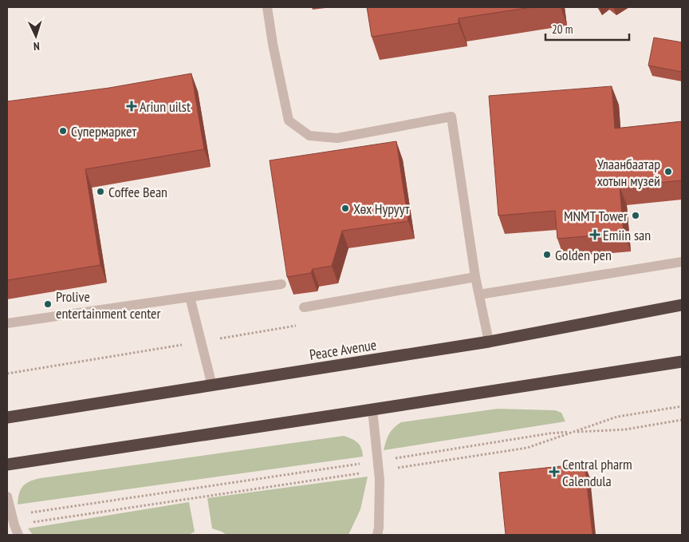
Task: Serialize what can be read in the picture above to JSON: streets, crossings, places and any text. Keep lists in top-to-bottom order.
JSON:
{
  "streets": {
    "highway": ["Peace Avenue"]
  },
  "places": {
    "health": ["Ariun uilst", "Emiin san", "Central pharm Calendula"],
    "other": [
      "Супермаркет",
      "Улаанбаатар хотын музей",
      "Coffee Bean",
      "Хөх Нуруут",
      "MNMT Tower",
      "Golden pen",
      "Prolive entertainment center"
    ]
  },
  "scale_bar": "20 m",
  "north": "bottom"
}
